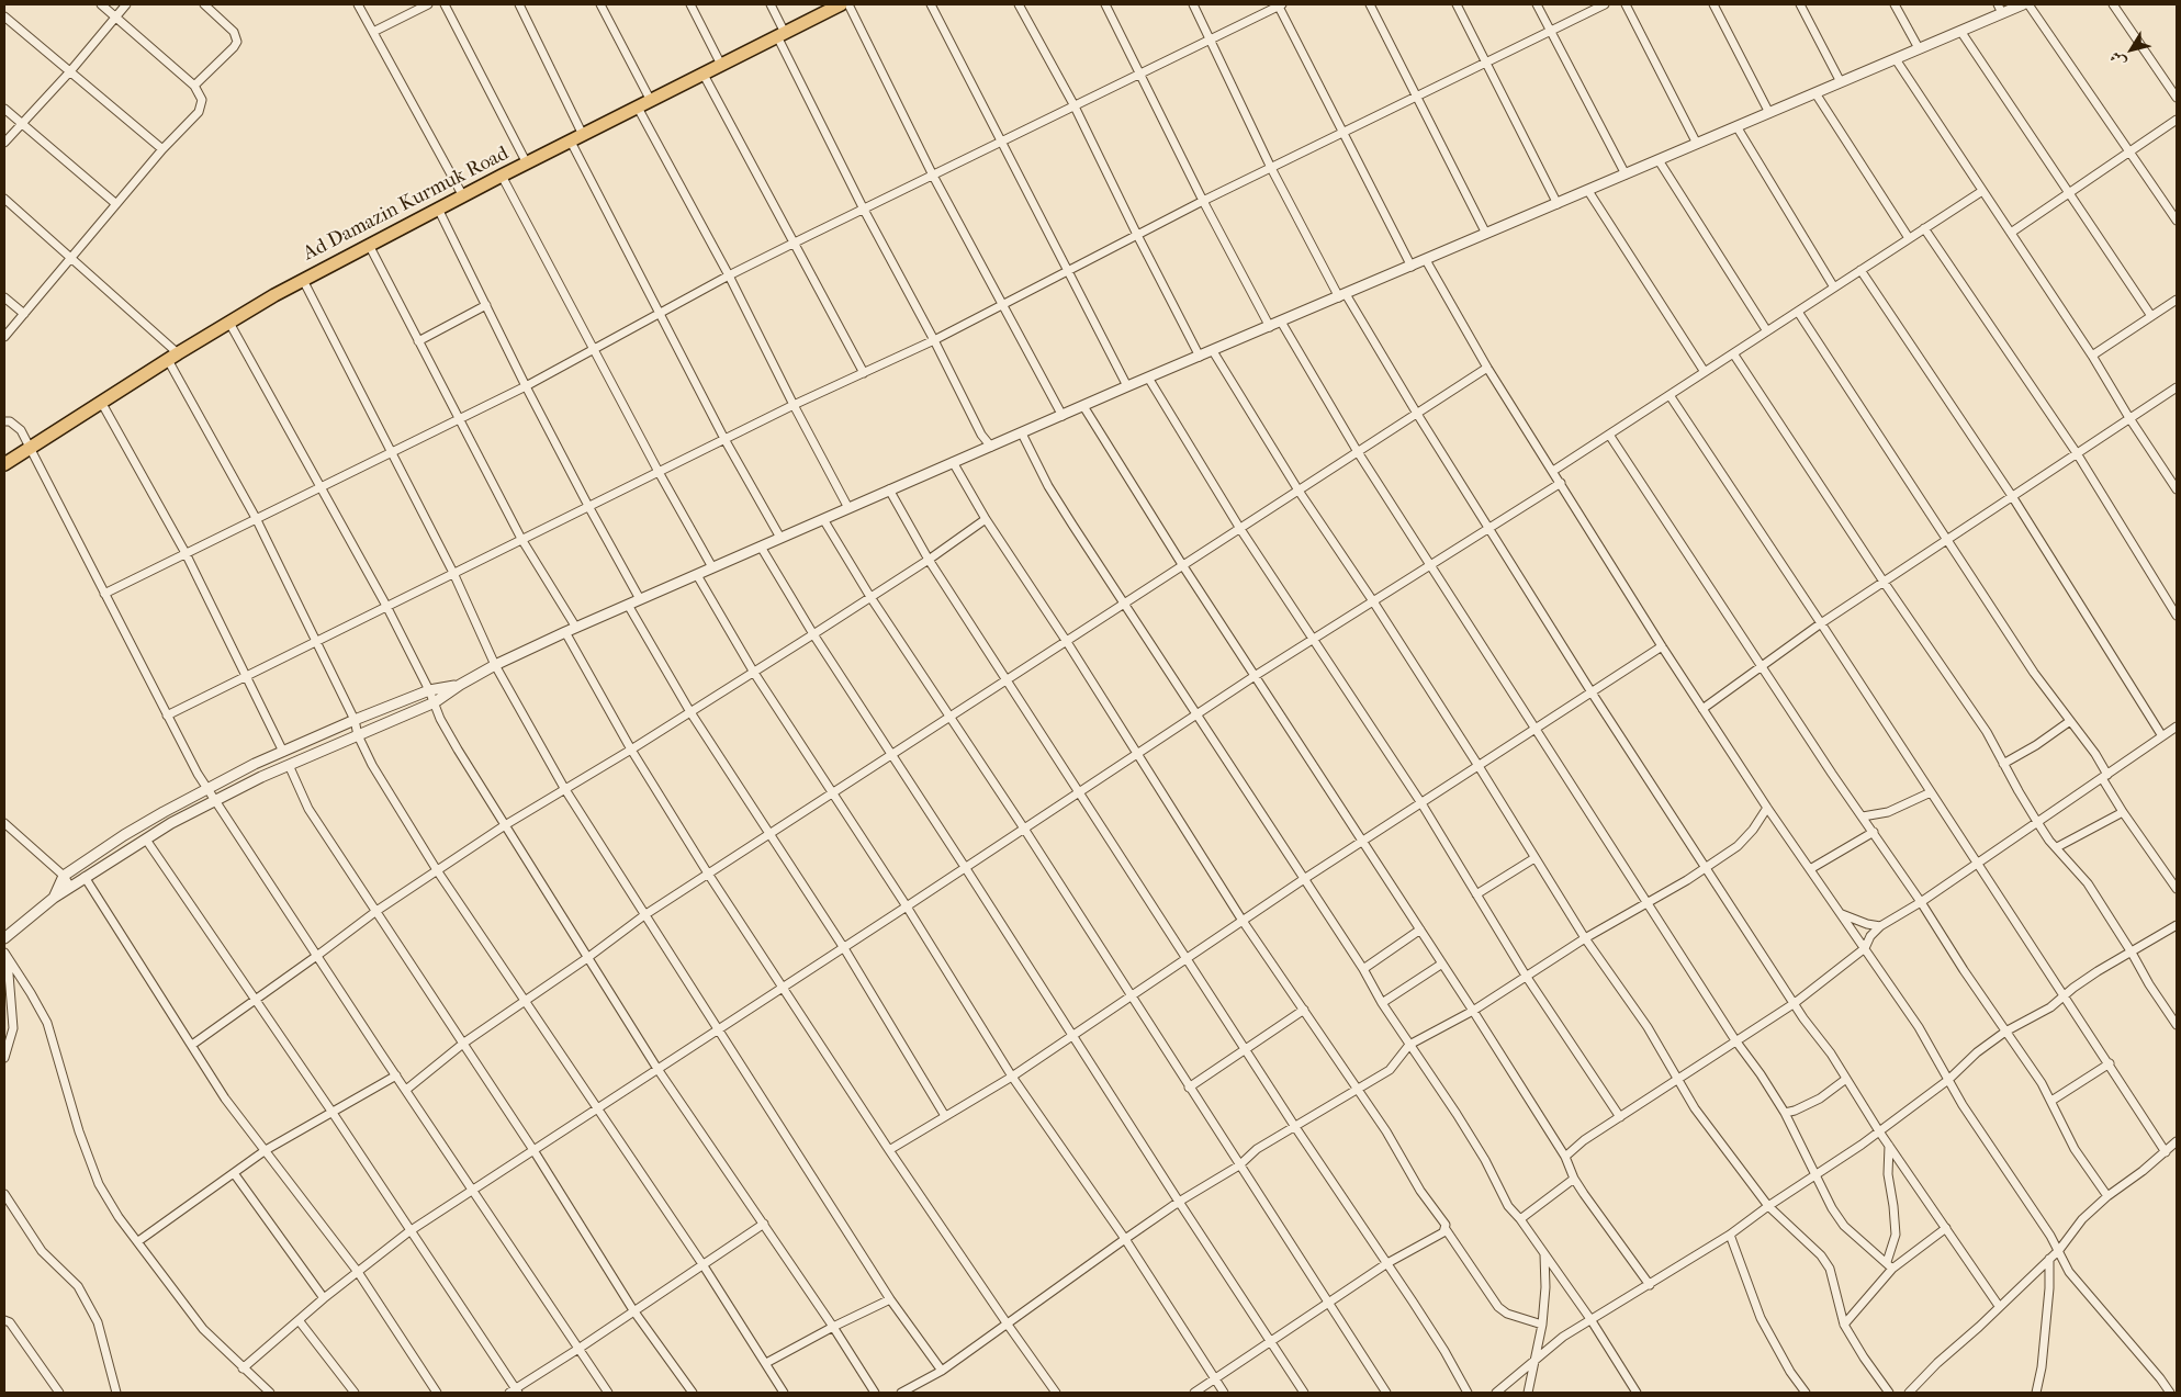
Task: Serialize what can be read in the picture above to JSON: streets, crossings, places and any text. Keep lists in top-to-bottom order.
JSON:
{
  "streets": {
    "highway": ["Ad Damazin Kurmuk Road"]
  },
  "north": "bottom left"
}
